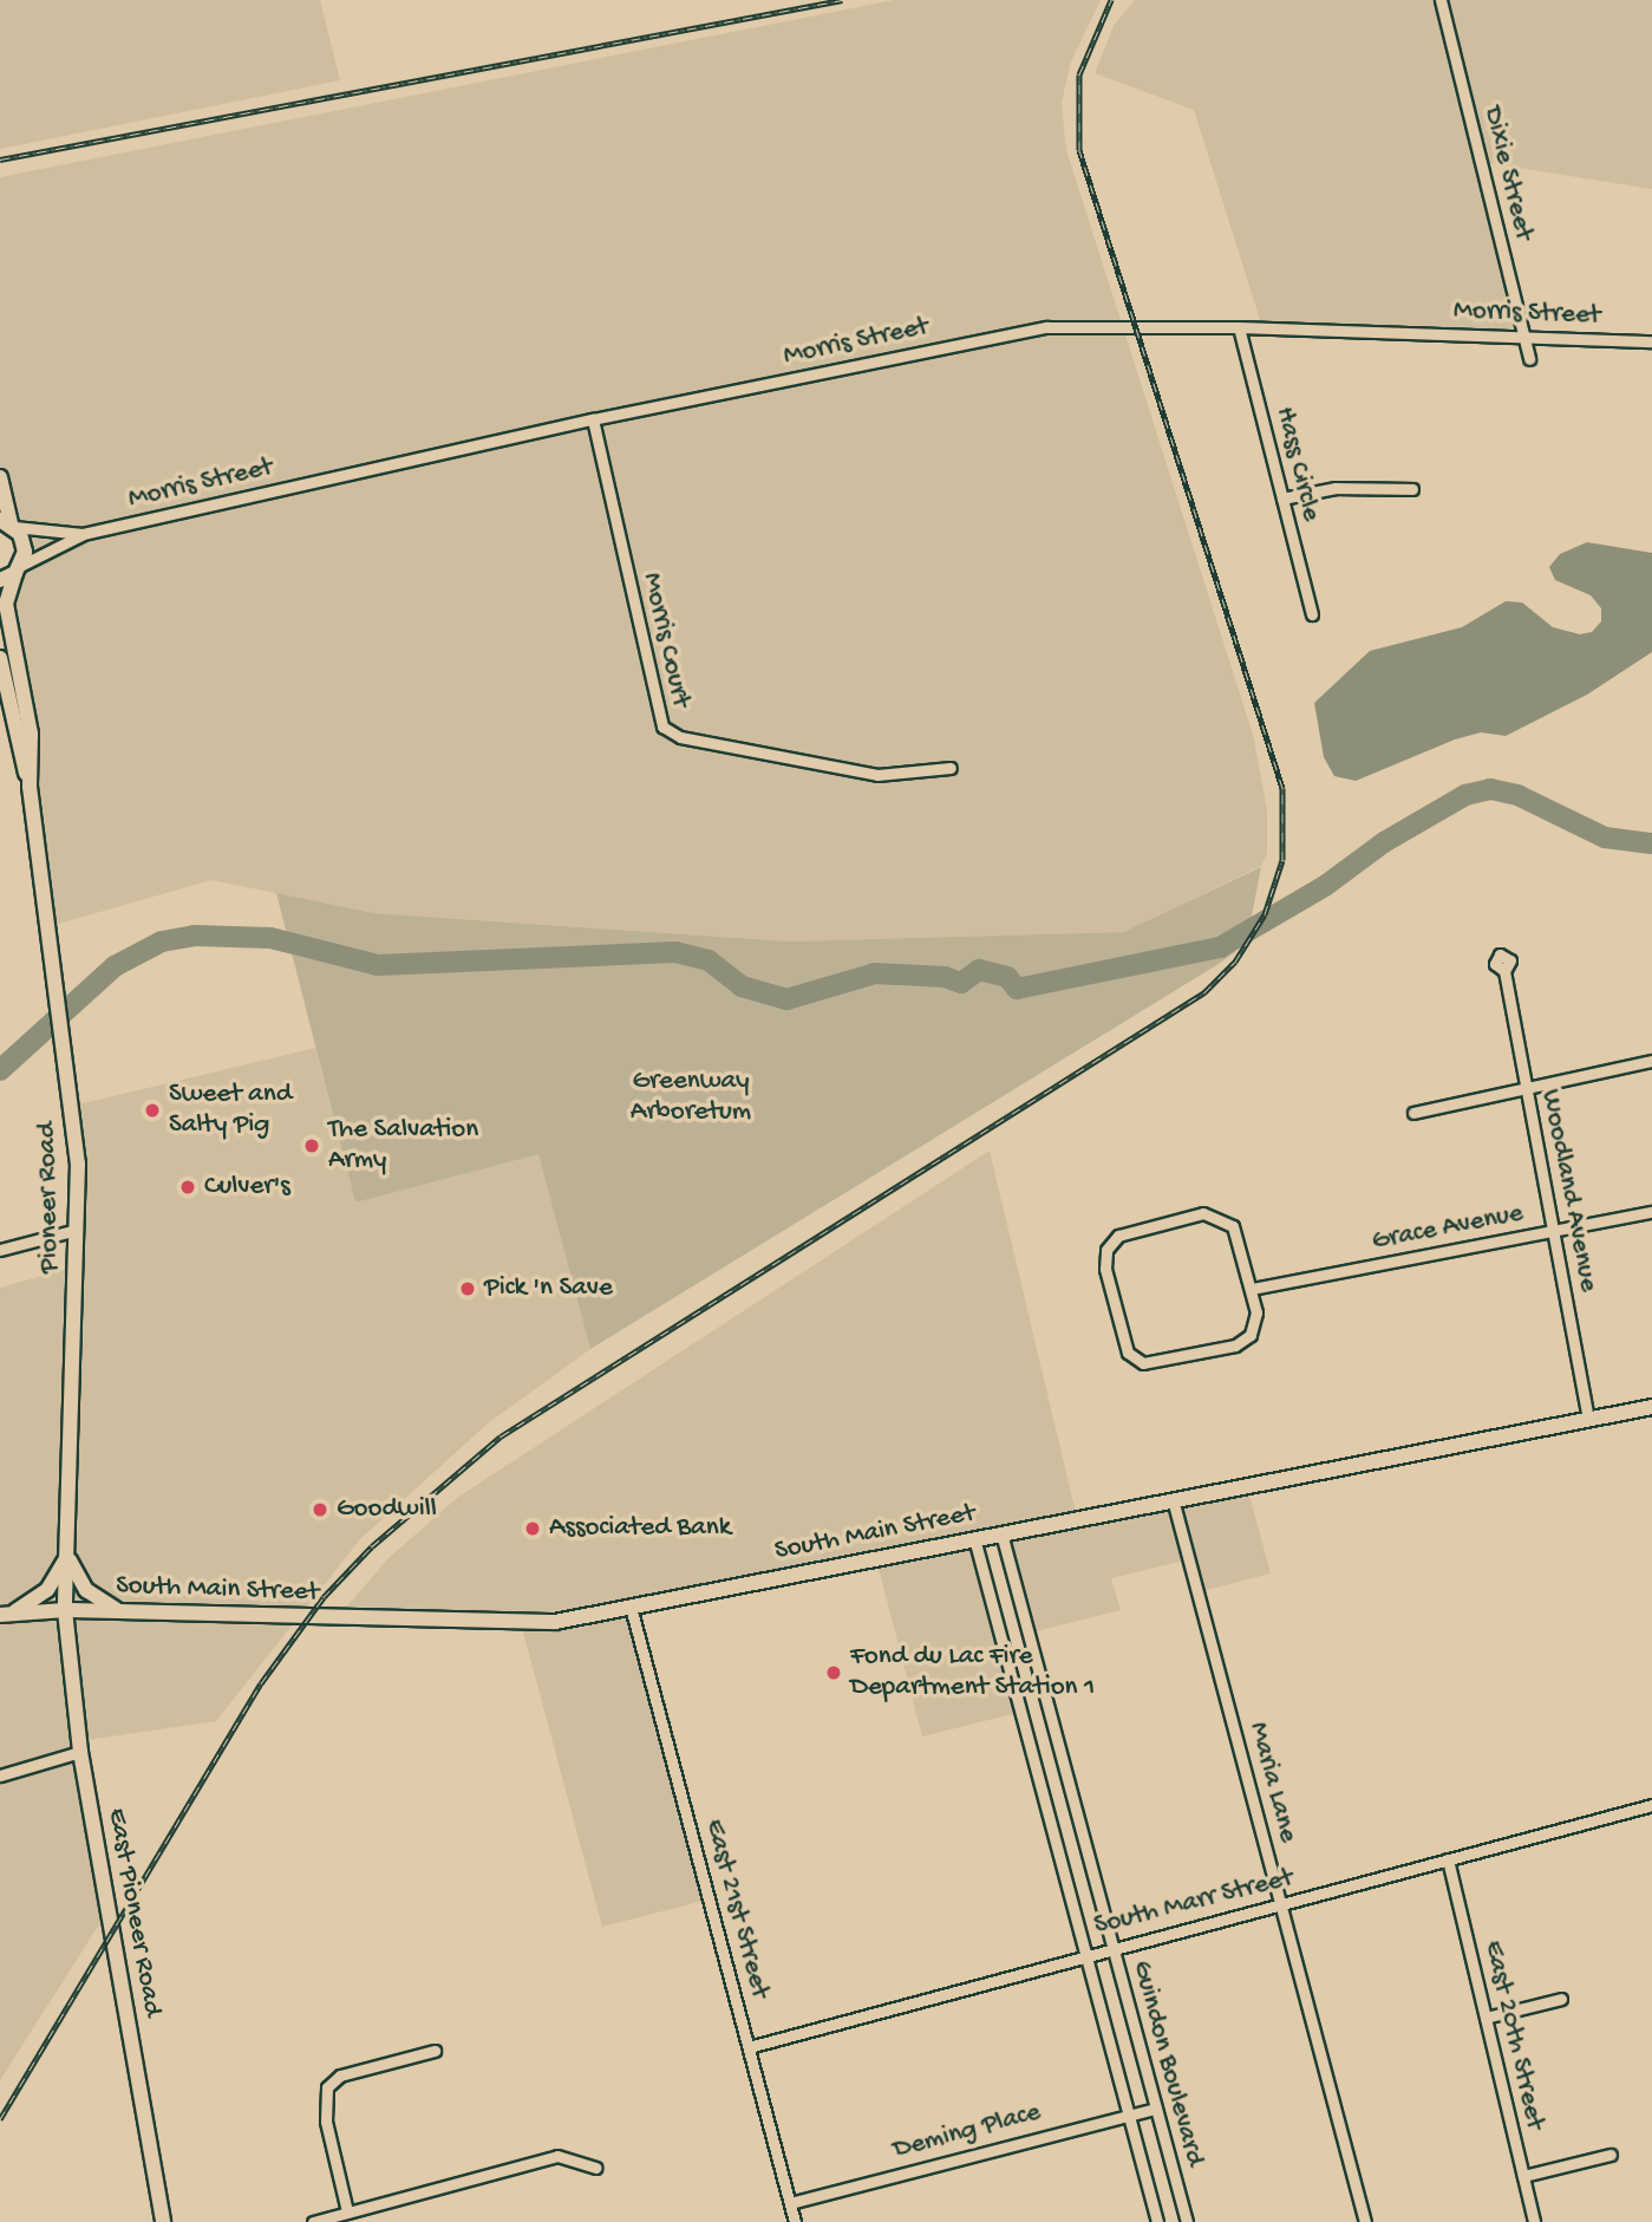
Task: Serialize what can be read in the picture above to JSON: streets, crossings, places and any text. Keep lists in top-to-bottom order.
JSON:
{
  "streets": {
    "main road": ["Pioneer Road", "South Main Street", "East Pioneer Road"],
    "street": [
      "Dixie Street",
      "Morris Street",
      "Hass Circle",
      "Morris Court",
      "Woodland Avenue",
      "Grace Avenue",
      "Maria Lane",
      "South Marr Street",
      "East 21st Street",
      "East 20th Street",
      "Guindon Boulevard",
      "Deming Place"
    ]
  },
  "crossings": [
    ["Dixie Street", "Morris Street"],
    ["Morris Street", "Hass Circle"],
    ["Morris Street", "Morris Court"],
    ["Morris Street", "Pioneer Road"],
    ["Woodland Avenue", "Grace Avenue"],
    ["Woodland Avenue", "South Main Street"],
    ["Pioneer Road", "South Main Street"],
    ["Pioneer Road", "East Pioneer Road"],
    ["South Main Street", "Maria Lane"],
    ["South Main Street", "East 21st Street"],
    ["South Main Street", "East Pioneer Road"],
    ["South Main Street", "Guindon Boulevard"],
    ["Maria Lane", "South Marr Street"],
    ["South Marr Street", "East 21st Street"],
    ["South Marr Street", "East 20th Street"],
    ["South Marr Street", "Guindon Boulevard"],
    ["East 21st Street", "Deming Place"],
    ["Guindon Boulevard", "Deming Place"]
  ],
  "parks": ["Greenway Arboretum"],
  "places": [
    "Sweet and Salty Pig",
    "The Salvation Army",
    "Culver's",
    "Pick 'n Save",
    "Goodwill",
    "Associated Bank",
    "Fond du Lac Fire Department Station 1"
  ]
}
